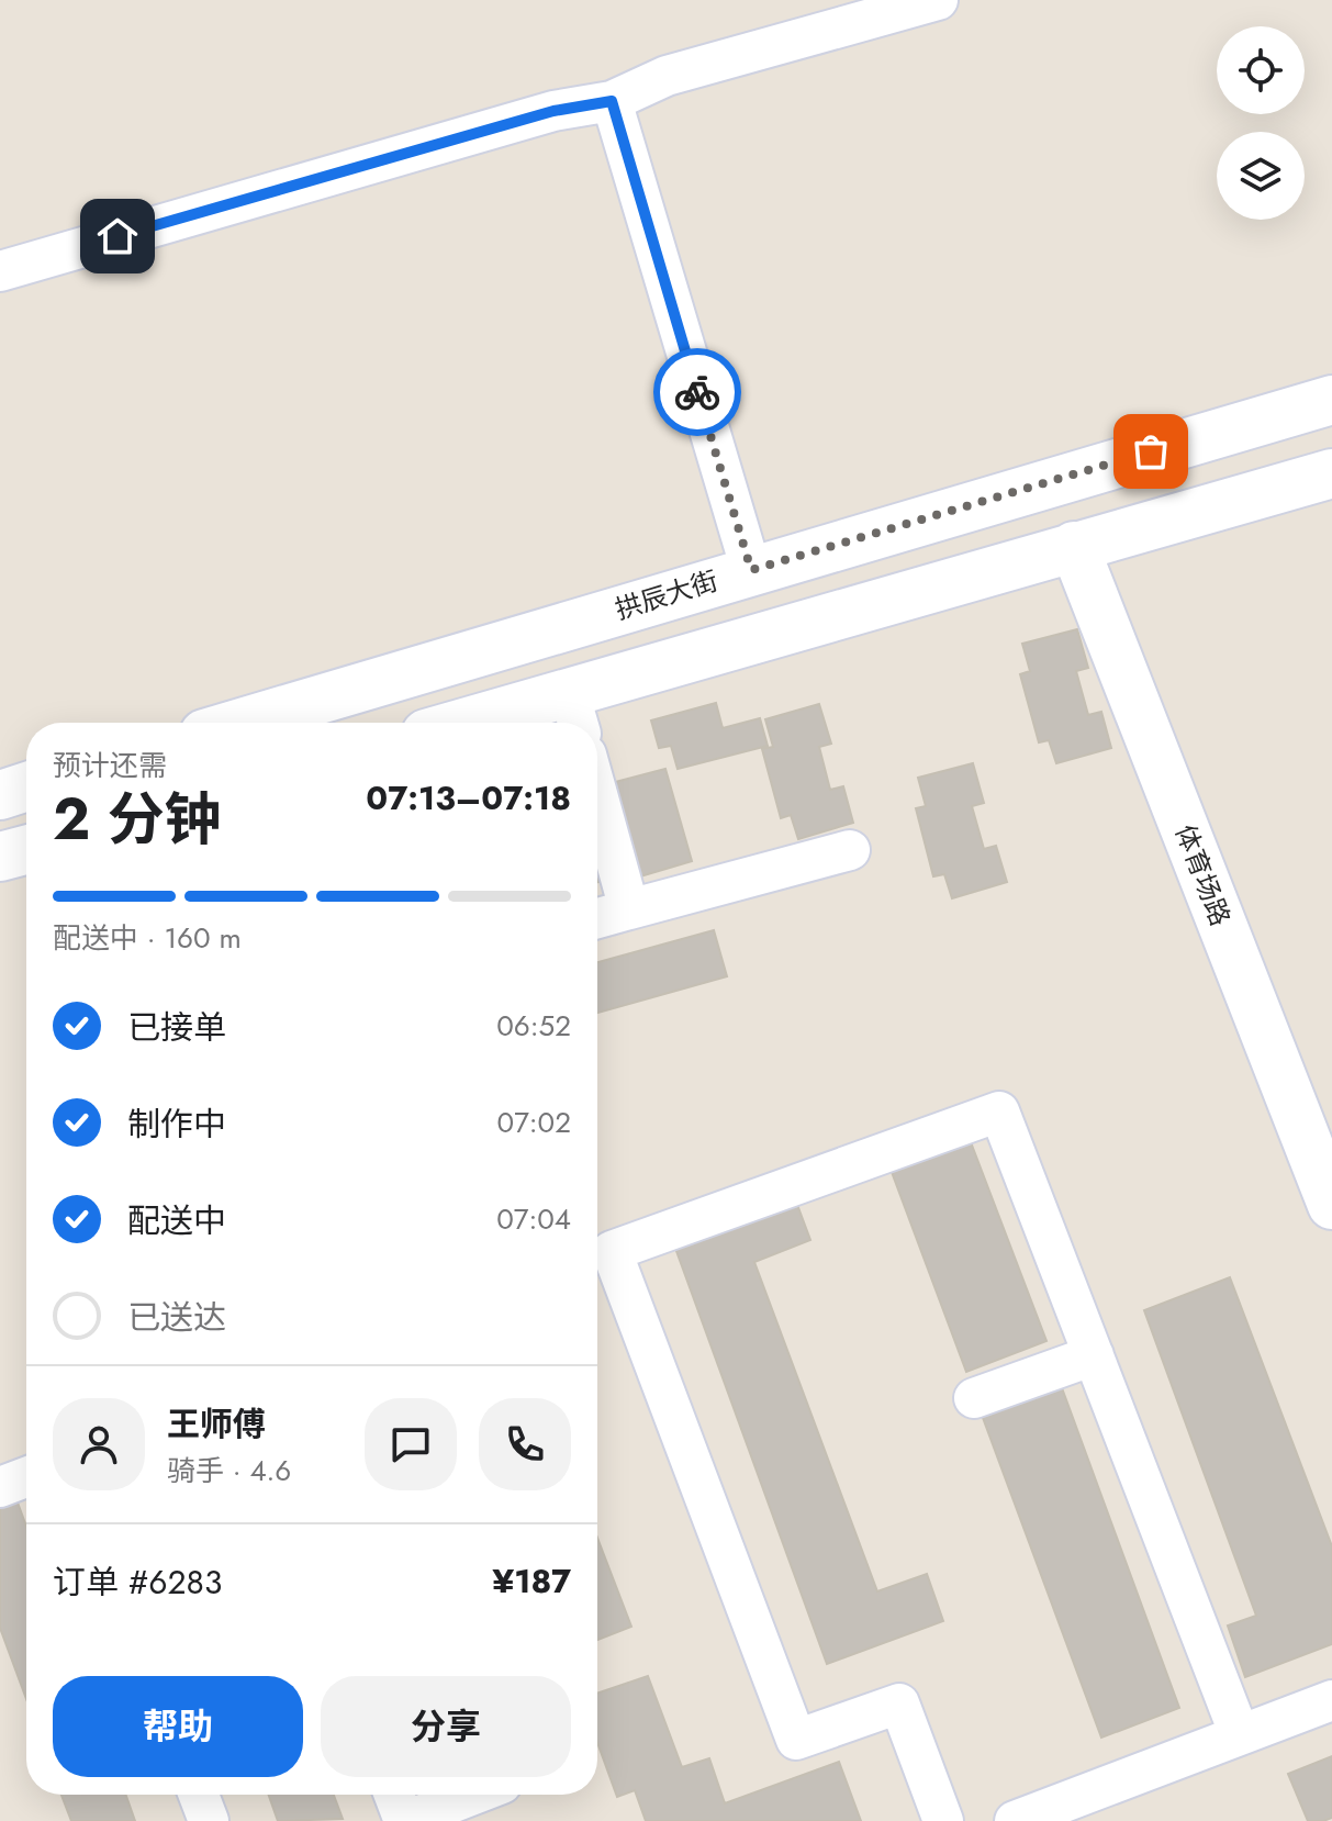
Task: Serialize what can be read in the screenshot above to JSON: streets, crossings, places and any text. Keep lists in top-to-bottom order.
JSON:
{
  "streets": {
    "street": ["拱辰大街", "体育场路"]
  },
  "page": {
    "heading": ["2 分钟", "预计还需", "07:13–07:18"],
    "panel": [
      "王师傅",
      "骑手 · 4.6",
      "订单 #6283",
      "¥187"
    ],
    "bar": "配送中 · 160 m",
    "list": [
      ["已接单", "06:52"],
      ["制作中", "07:02"],
      ["配送中", "07:04"],
      "已送达"
    ],
    "buttons": ["帮助", "分享"]
  }
}
